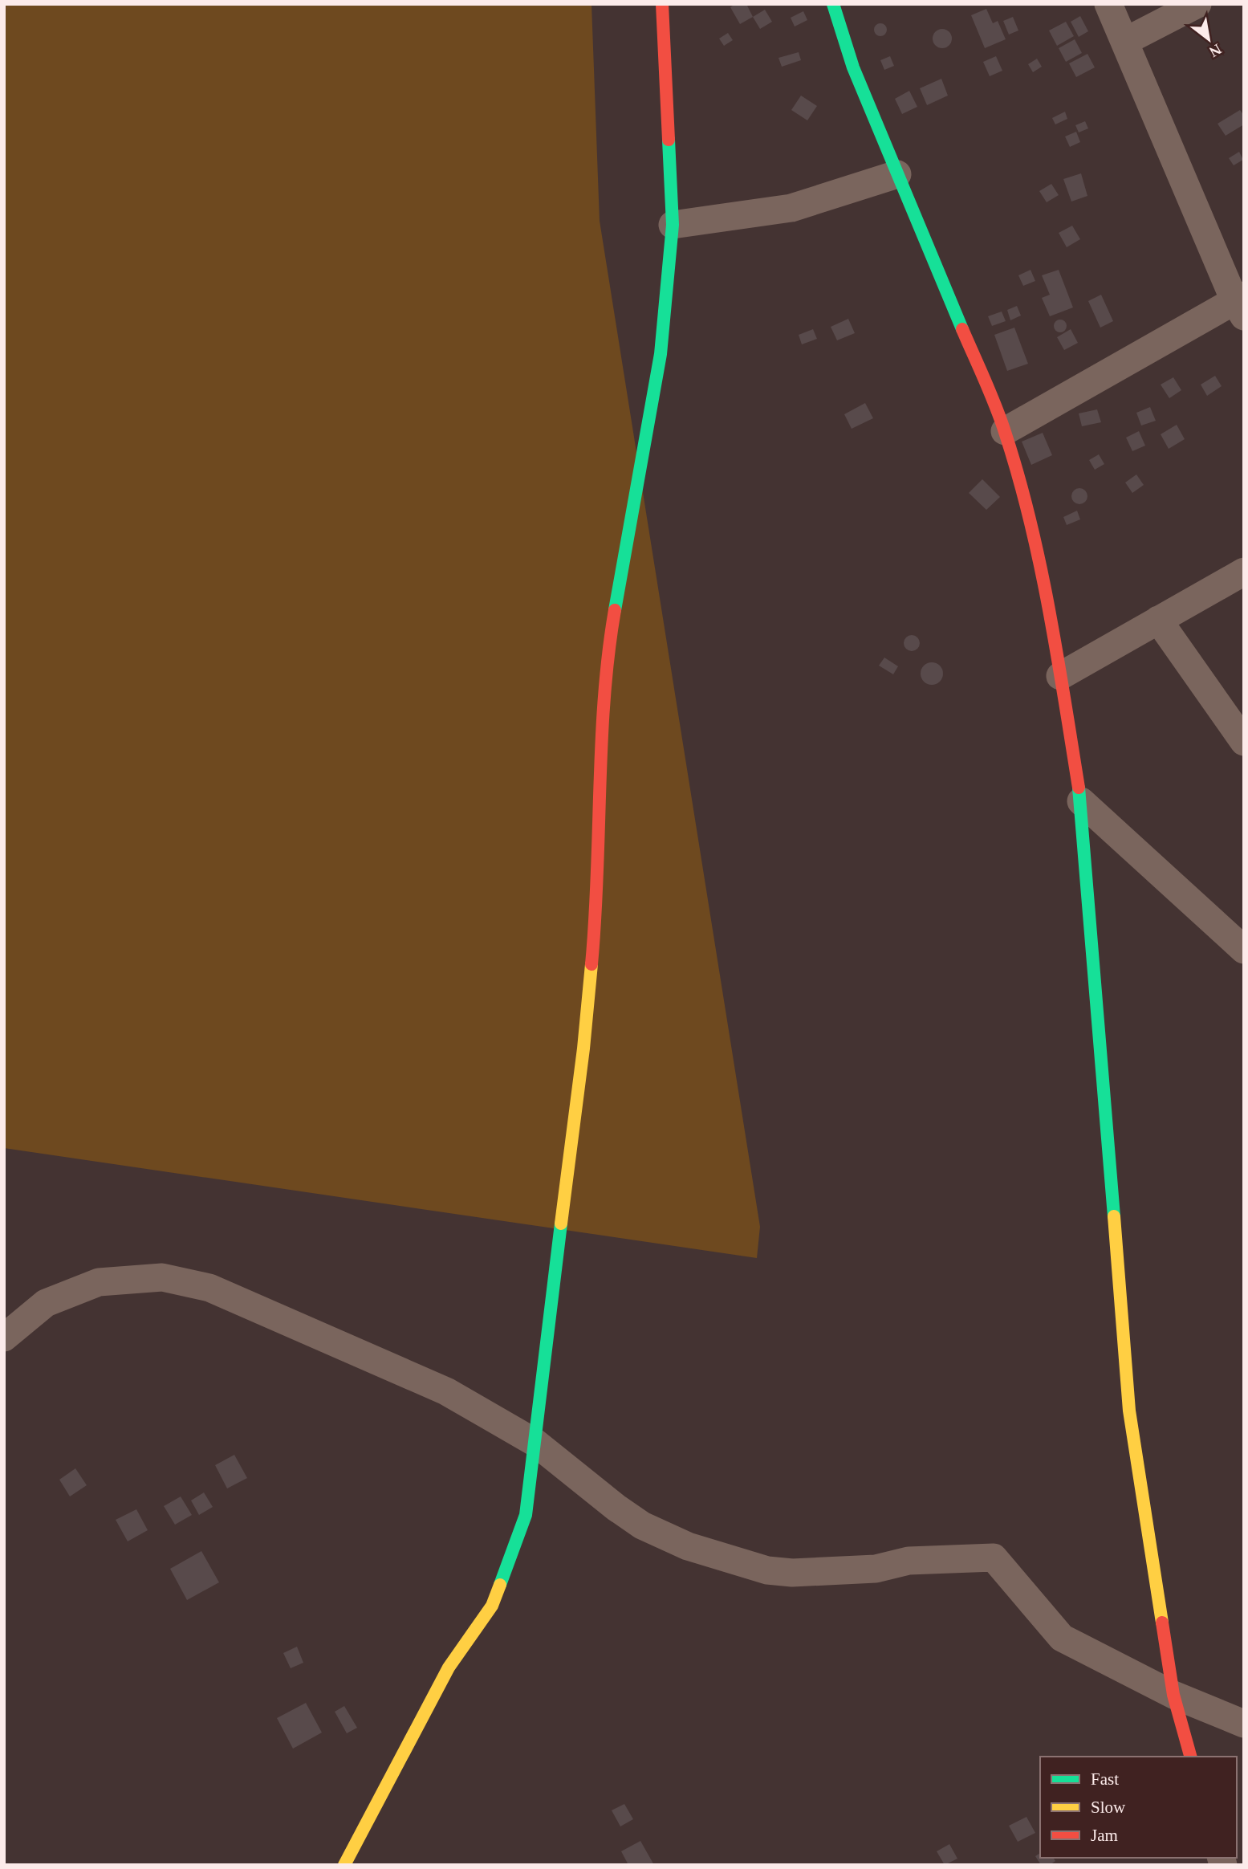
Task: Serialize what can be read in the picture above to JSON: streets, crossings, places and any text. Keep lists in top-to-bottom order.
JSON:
{
  "legend": ["Fast", "Slow", "Jam"],
  "north": "bottom right"
}
